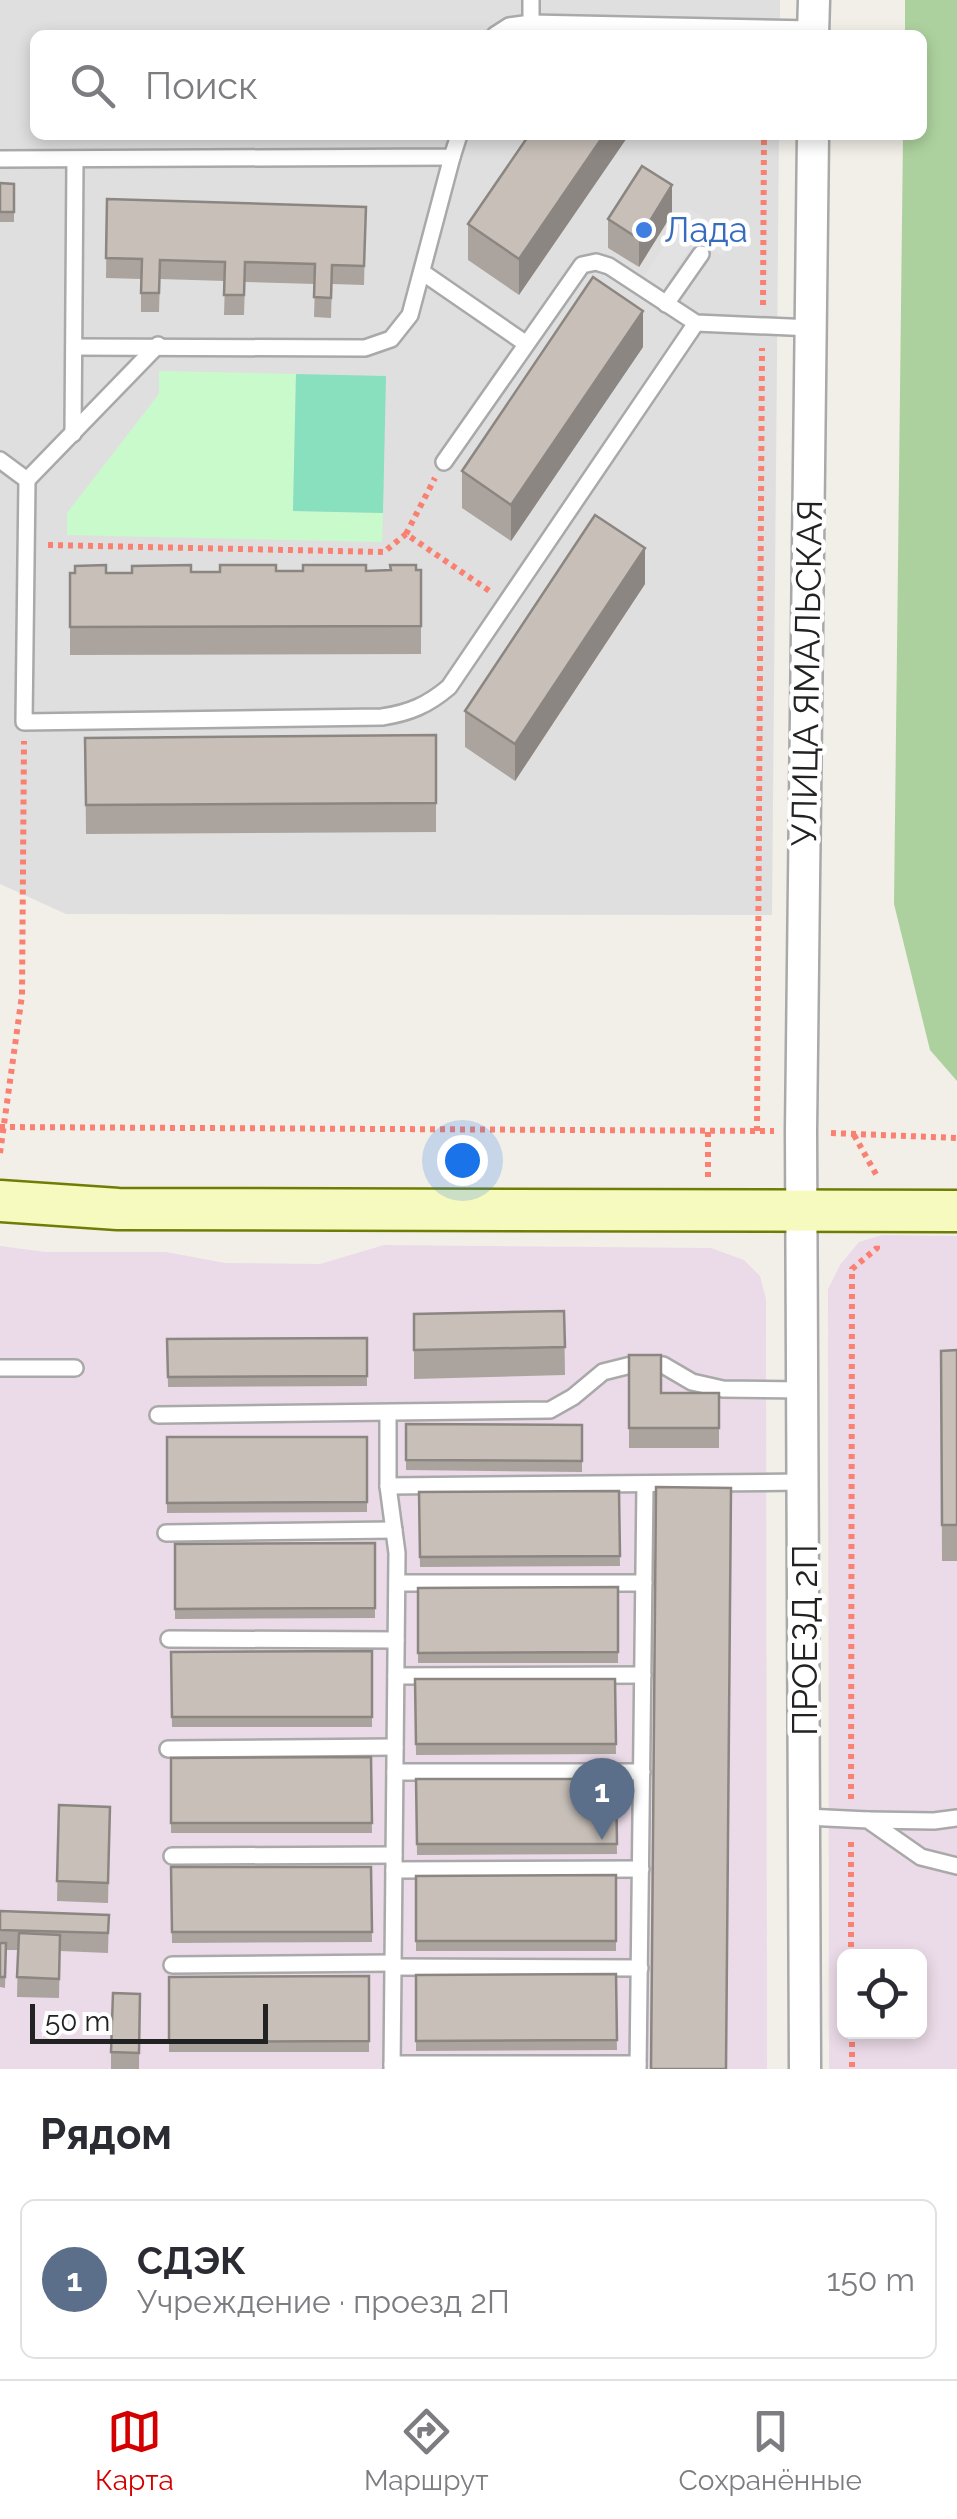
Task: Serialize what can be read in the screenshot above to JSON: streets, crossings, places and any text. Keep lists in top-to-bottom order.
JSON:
{
  "streets": {
    "street": ["УЛИЦА ЯМАЛЬСКАЯ", "ПРОЕЗД 2П"]
  },
  "crossings": [
    ["УЛИЦА ЯМАЛЬСКАЯ", "ПРОЕЗД 2П"]
  ],
  "places": ["Лада"],
  "scale_bar": "50 m",
  "page": {
    "search": "Поиск",
    "pins": "1",
    "scale": "50 m",
    "heading": "Рядом",
    "list": [
      {
        "mark": "1",
        "name": "СДЭК",
        "note": "Учреждение · проезд 2П",
        "value": "150 m"
      }
    ],
    "nav": ["Карта", "Маршрут", "Сохранённые"]
  }
}
